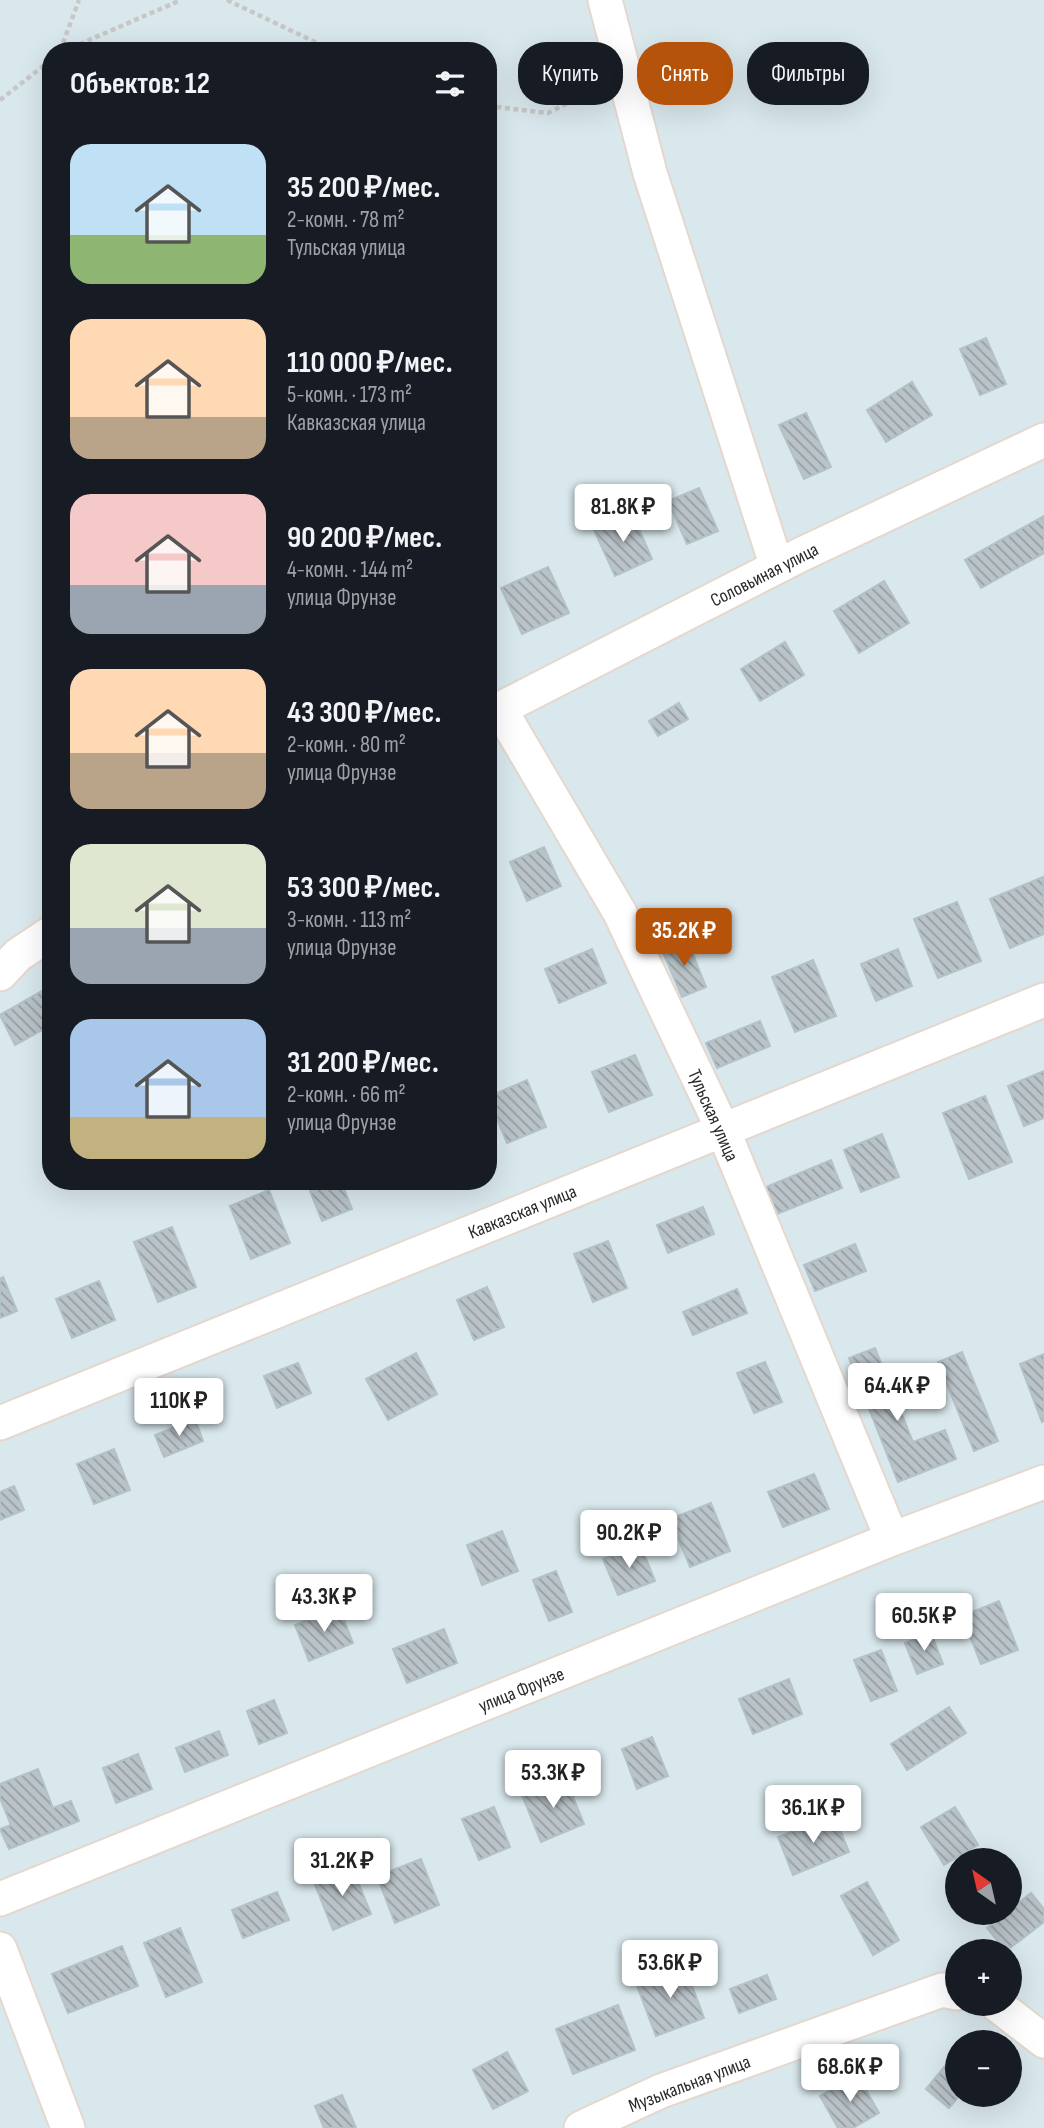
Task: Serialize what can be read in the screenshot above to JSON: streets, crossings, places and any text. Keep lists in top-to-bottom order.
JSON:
{
  "streets": {
    "street": [
      "Соловьиная улица",
      "Тульская улица",
      "Кавказская улица",
      "улица Фрунзе",
      "Музыкальная улица"
    ]
  },
  "crossings": [
    ["Тульская улица", "Кавказская улица"],
    ["Тульская улица", "улица Фрунзе"]
  ],
  "north": "top left",
  "page": {
    "chip": ["Купить", "Снять", "Фильтры"],
    "heading": "Объектов: 12",
    "list": [
      {
        "name": "35 200 ₽/мес.",
        "note": "2-комн. · 78 m² · Тульская улица"
      },
      {
        "name": "110 000 ₽/мес.",
        "note": "5-комн. · 173 m² · Кавказская улица"
      },
      {
        "name": "90 200 ₽/мес.",
        "note": "4-комн. · 144 m² · улица Фрунзе"
      },
      {
        "name": "43 300 ₽/мес.",
        "note": "2-комн. · 80 m² · улица Фрунзе"
      },
      {
        "name": "53 300 ₽/мес.",
        "note": "3-комн. · 113 m² · улица Фрунзе"
      },
      {
        "name": "31 200 ₽/мес.",
        "note": "2-комн. · 66 m² · улица Фрунзе"
      }
    ],
    "price": [
      "81.8K ₽",
      "35.2K ₽",
      "64.4K ₽",
      "110K ₽",
      "90.2K ₽",
      "43.3K ₽",
      "60.5K ₽",
      "53.3K ₽",
      "36.1K ₽",
      "31.2K ₽",
      "53.6K ₽",
      "68.6K ₽"
    ],
    "map_buttons": ["+", "−"]
  }
}
